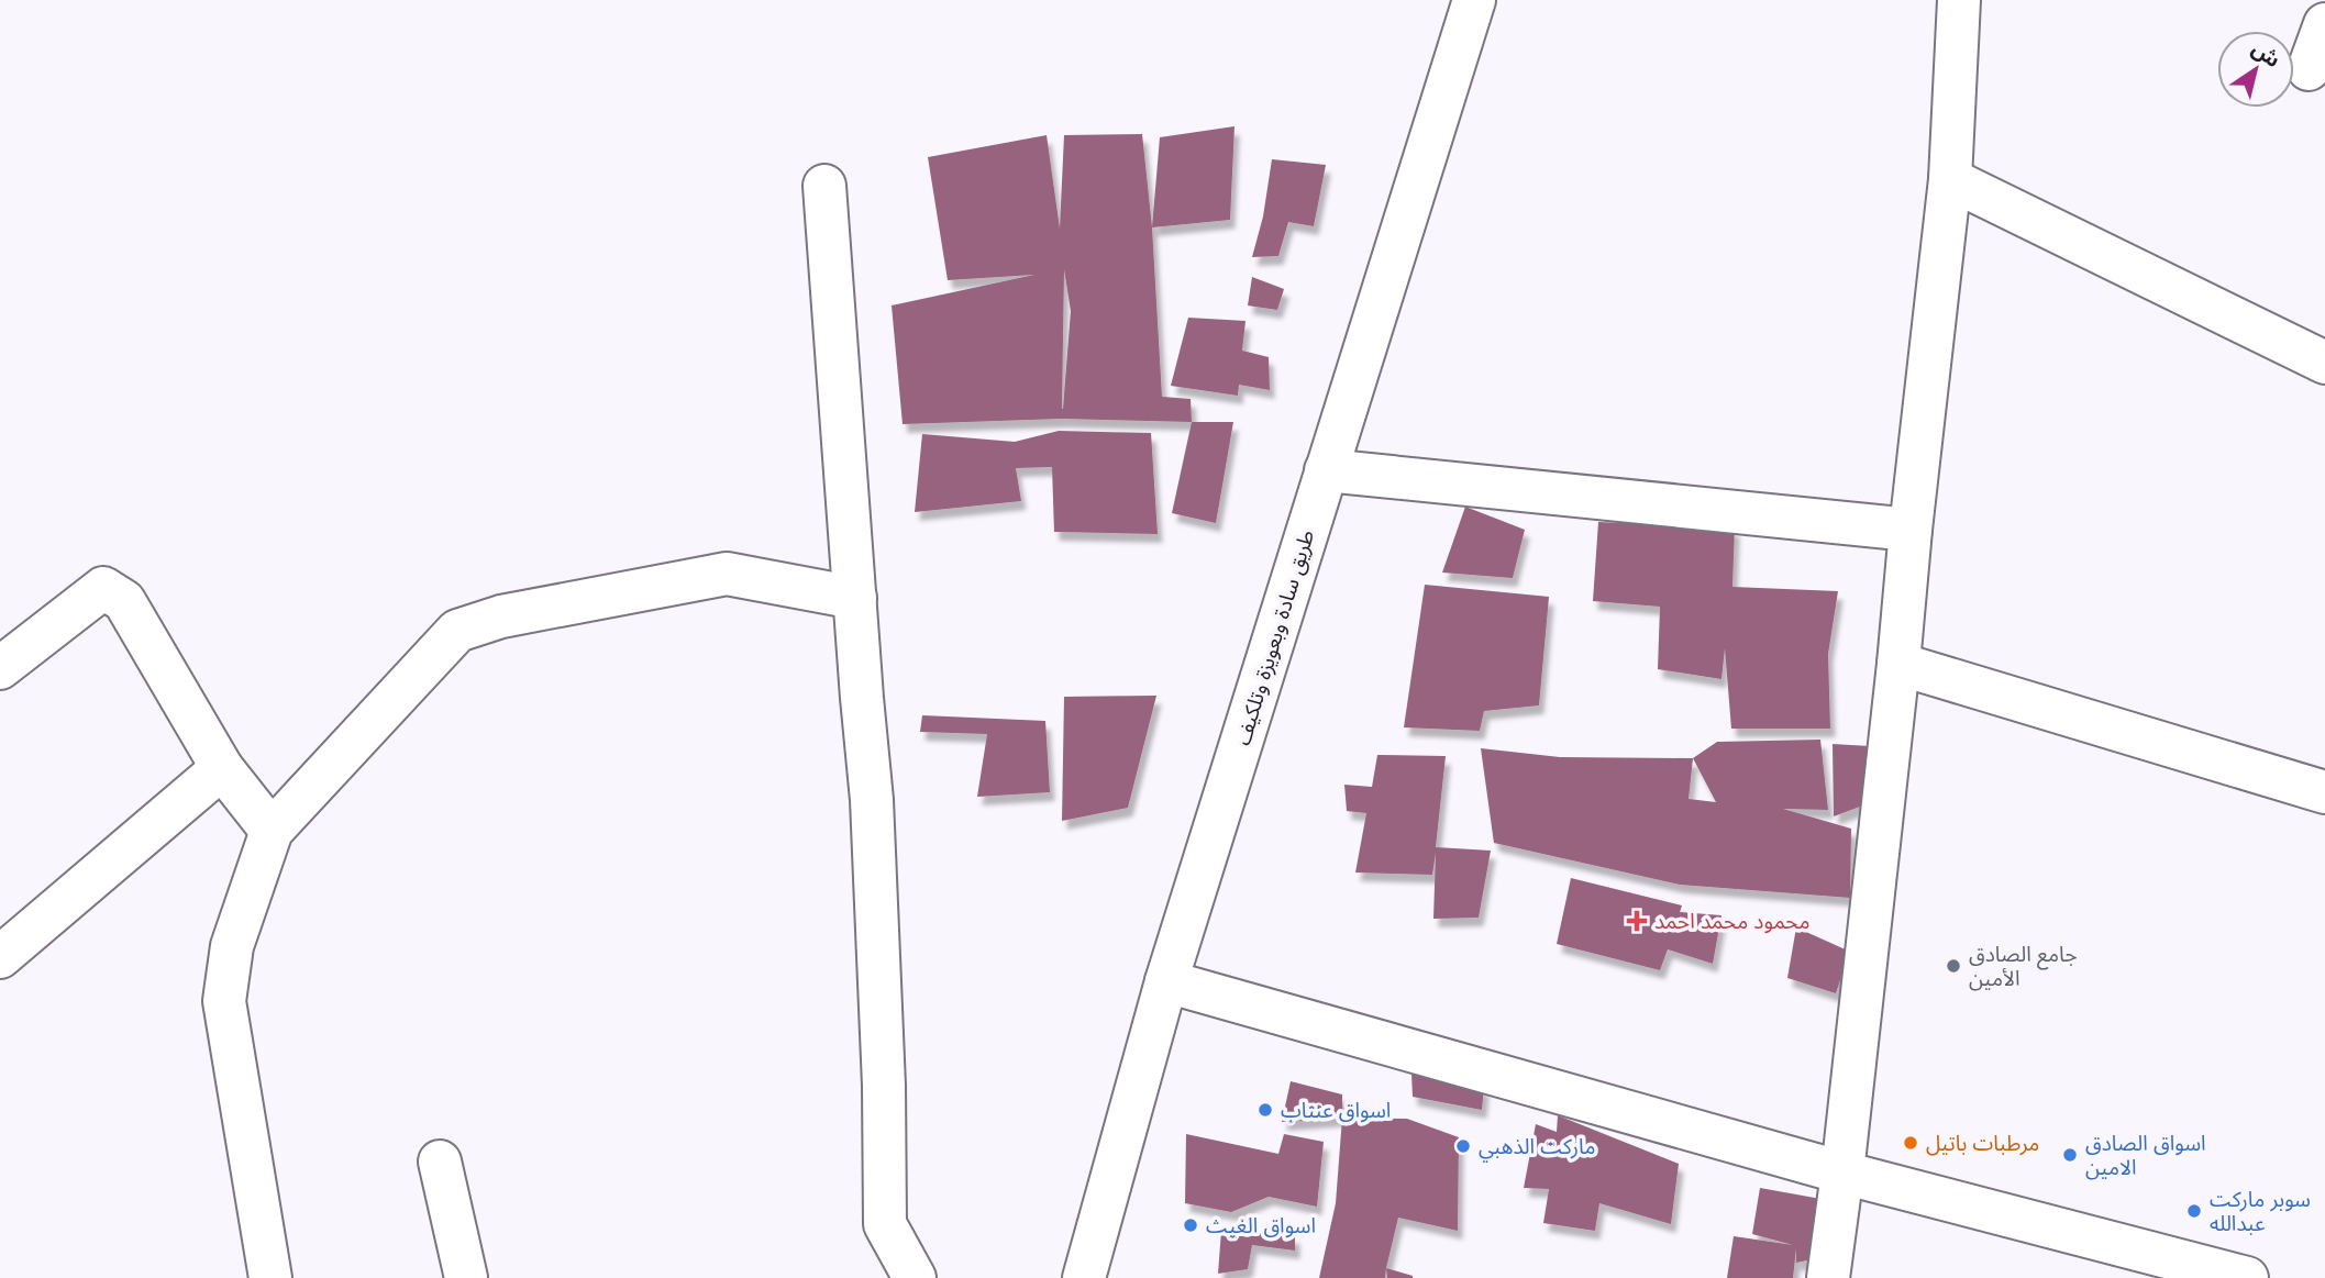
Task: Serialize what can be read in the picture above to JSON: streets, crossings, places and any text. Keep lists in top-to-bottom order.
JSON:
{
  "streets": {
    "street": ["طريق سادة وبعويزة وتلكيف"]
  },
  "places": {
    "health": ["محمود محمد احمد"],
    "other": [
      "جامع الصادق الأمين",
      "اسواق عنتاب",
      "مرطبات باتيل",
      "ماركت الذهبي",
      "اسواق الصادق الامين",
      "سوبر ماركت عبدالله",
      "اسواق الغيث"
    ]
  },
  "north": "top right"
}
